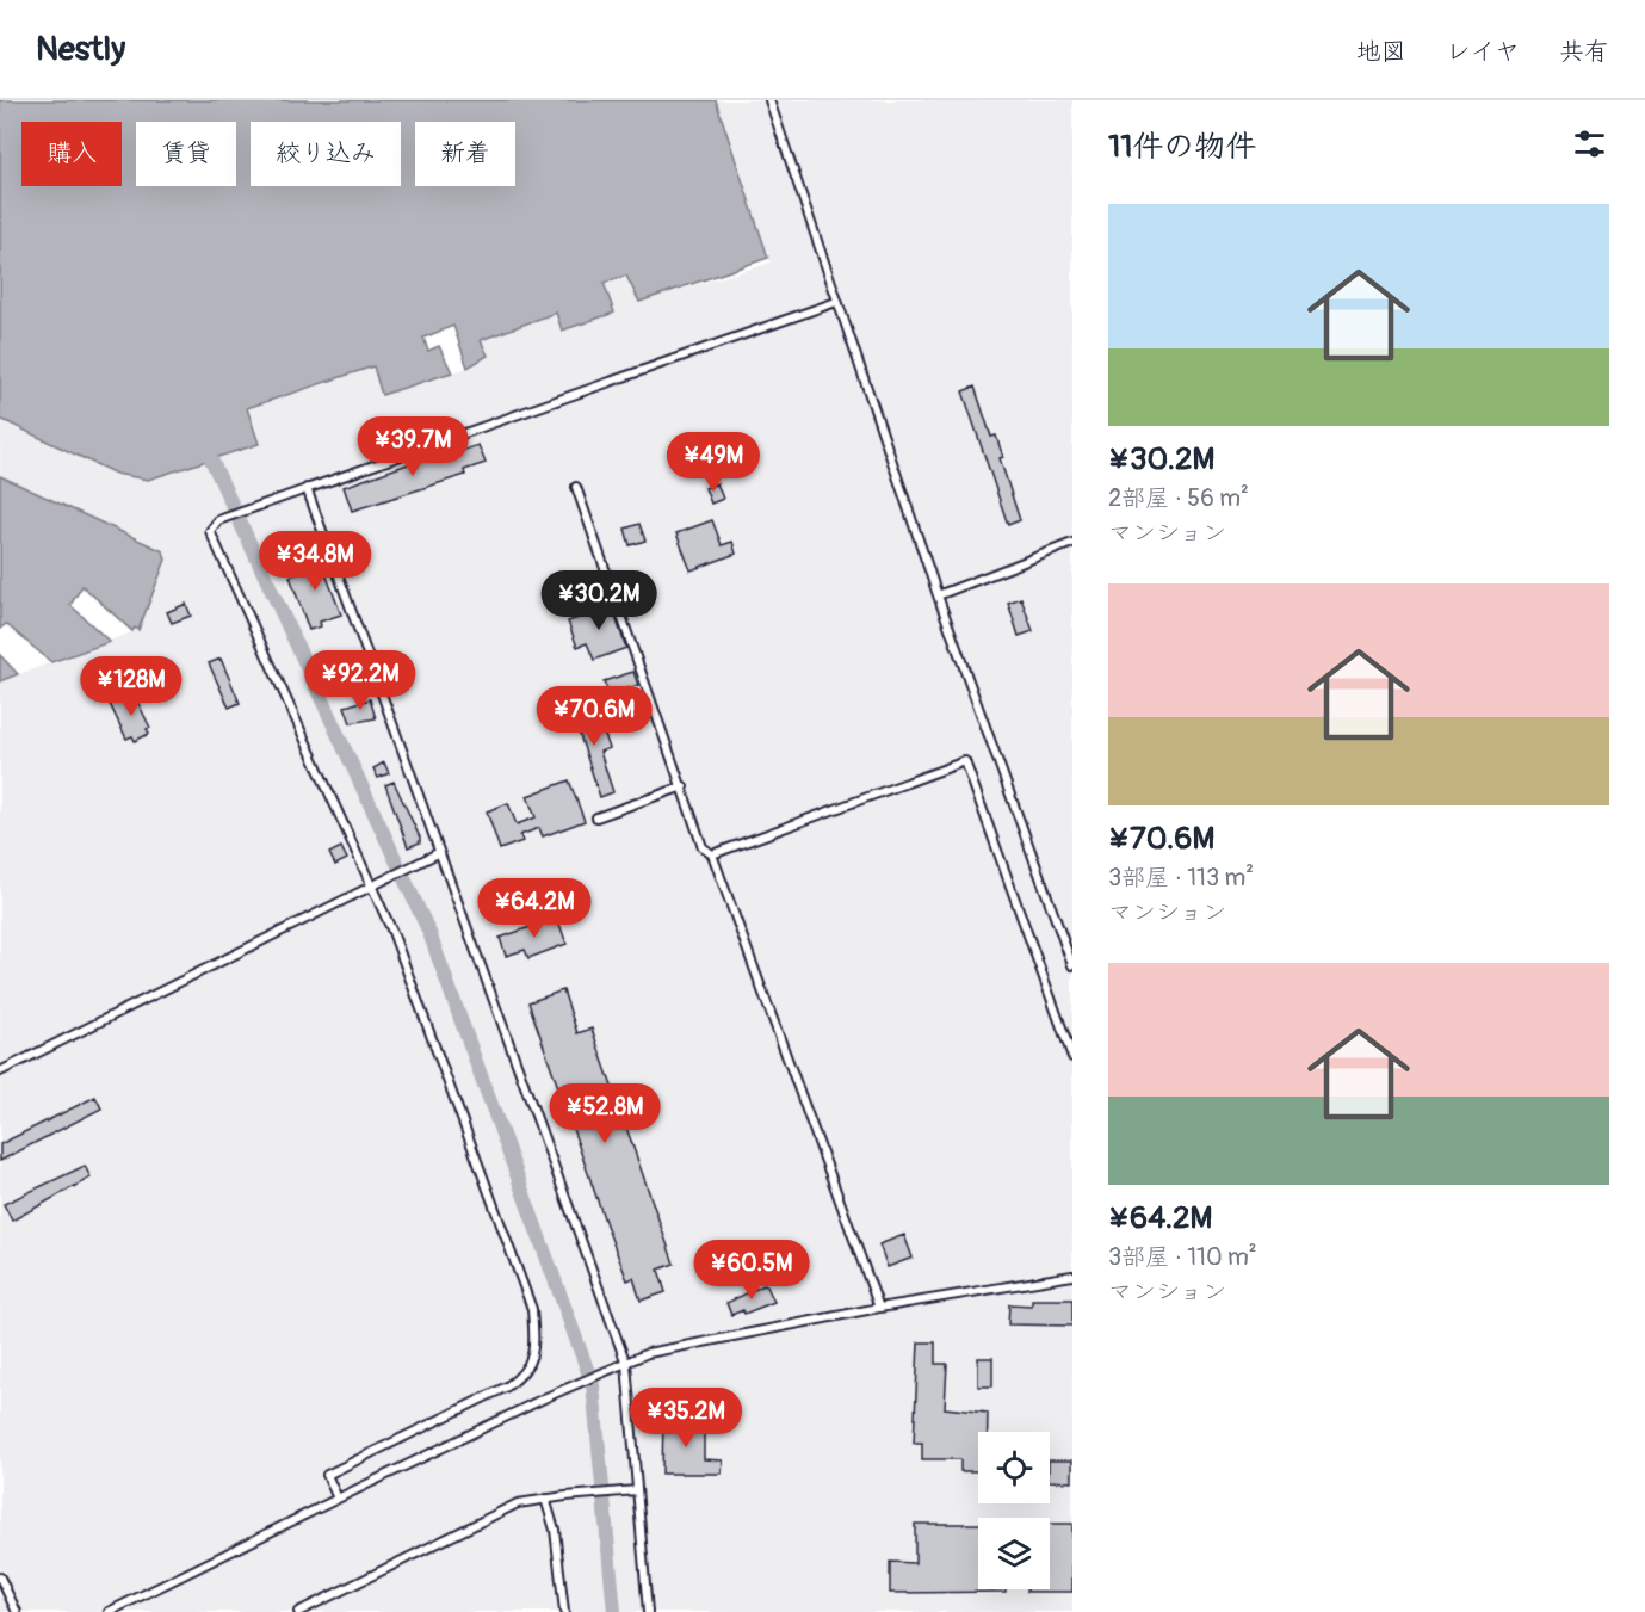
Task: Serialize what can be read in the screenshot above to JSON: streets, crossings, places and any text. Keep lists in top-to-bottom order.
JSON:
{
  "page": {
    "header": "Nestly",
    "nav": ["地図", "レイヤ", "共有"],
    "heading": "11件の物件",
    "chip": [
      "購入",
      "賃貸",
      "絞り込み",
      "新着"
    ],
    "list": [
      {
        "name": "¥30.2M",
        "note": "2部屋 · 56 m² · マンション"
      },
      {
        "name": "¥70.6M",
        "note": "3部屋 · 113 m² · マンション"
      },
      {
        "name": "¥64.2M",
        "note": "3部屋 · 110 m² · マンション"
      }
    ],
    "price": [
      "¥39.7M",
      "¥49M",
      "¥34.8M",
      "¥30.2M",
      "¥92.2M",
      "¥128M",
      "¥70.6M",
      "¥64.2M",
      "¥52.8M",
      "¥60.5M",
      "¥35.2M"
    ]
  }
}
